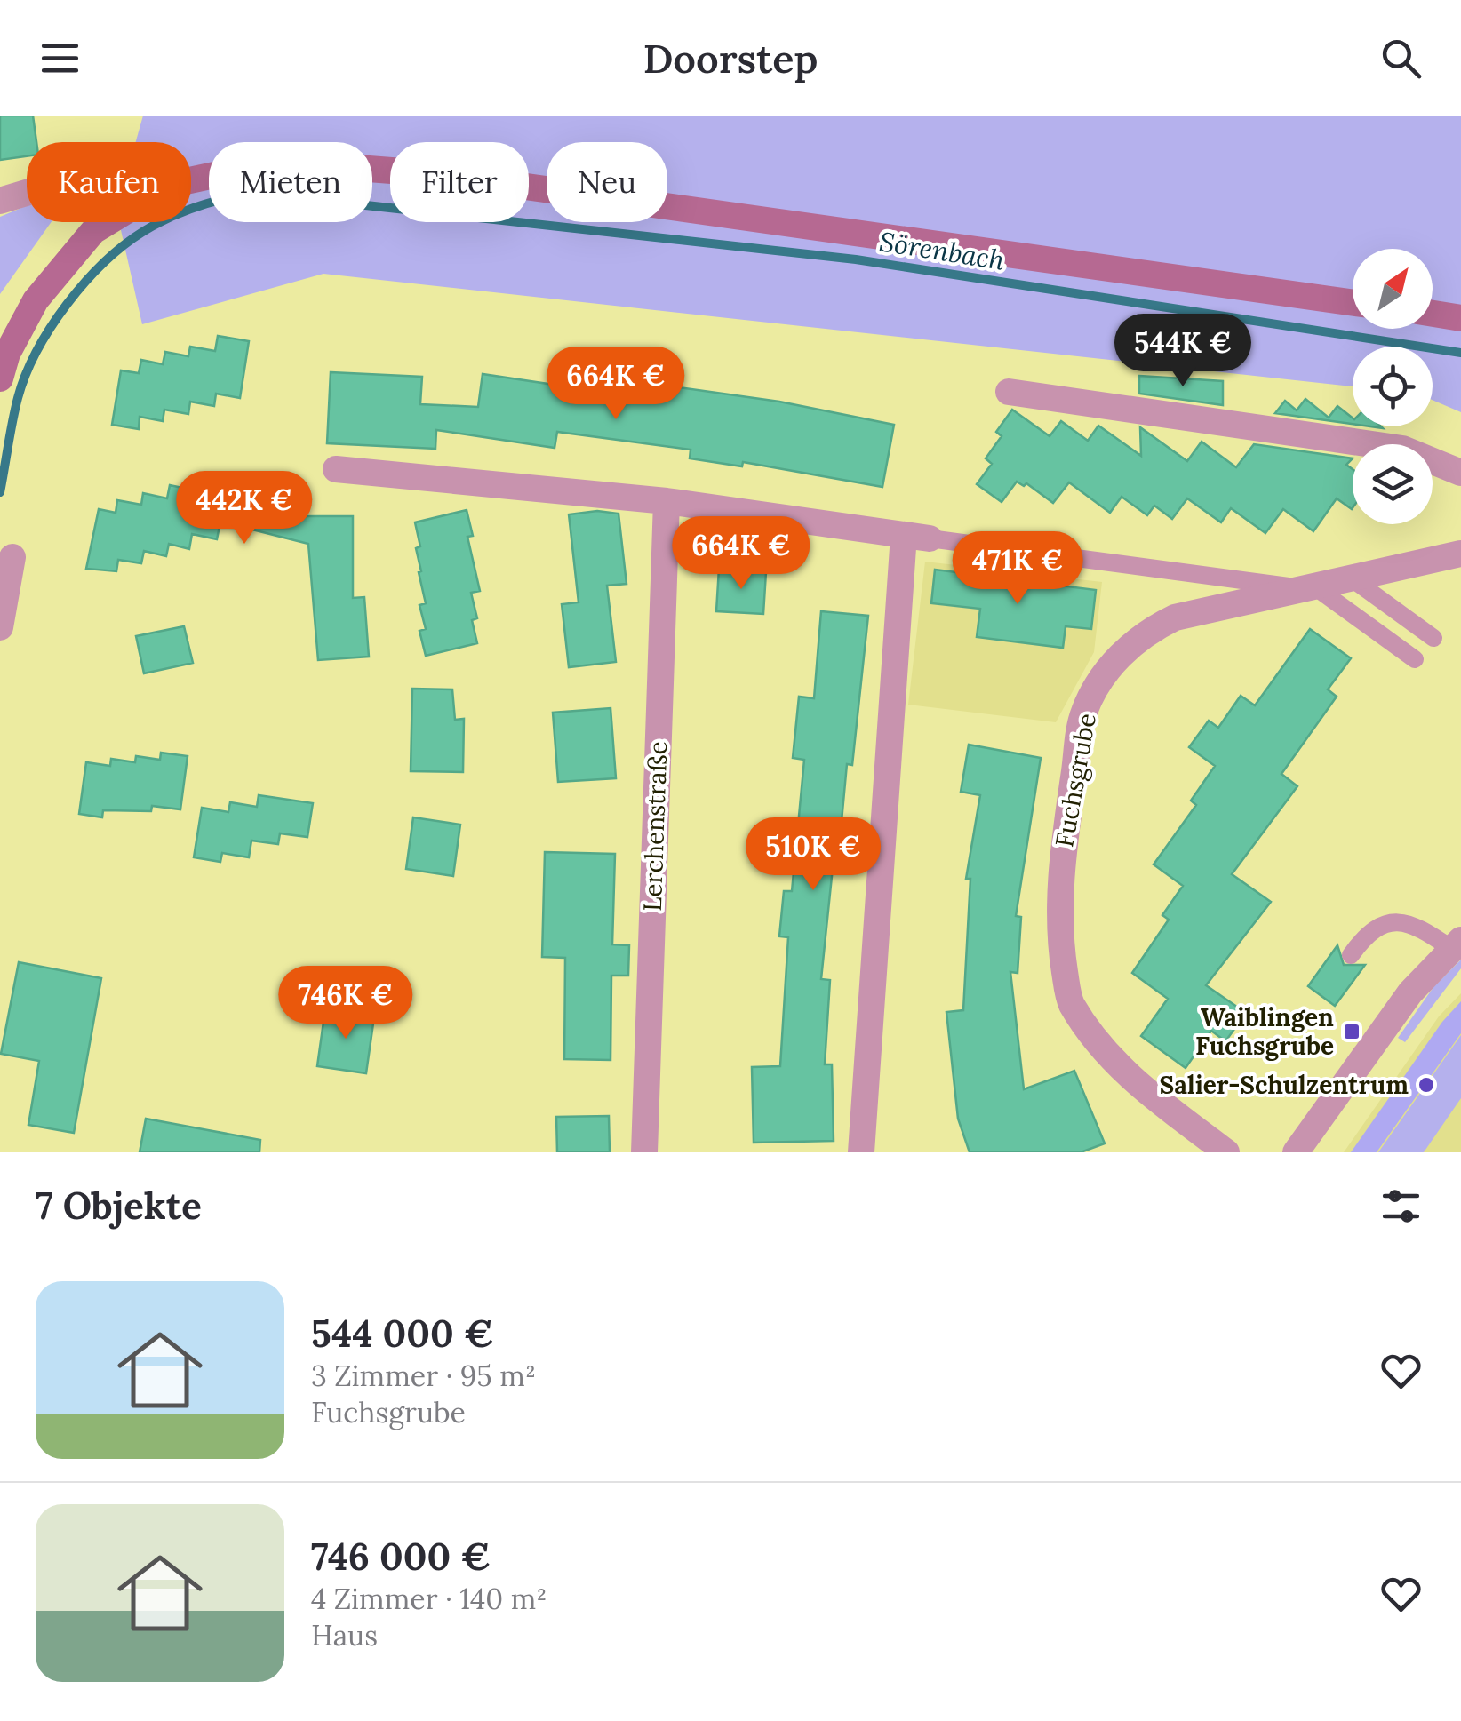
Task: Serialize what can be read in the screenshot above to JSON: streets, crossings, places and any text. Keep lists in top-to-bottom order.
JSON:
{
  "streets": {
    "street": ["Fuchsgrube", "Lerchenstraße"]
  },
  "water": ["Sörenbach"],
  "places": {
    "transit": ["Waiblingen Fuchsgrube"],
    "other": ["Salier-Schulzentrum"]
  },
  "north": "top right",
  "page": {
    "header": "Doorstep",
    "chip": [
      "Kaufen",
      "Mieten",
      "Filter",
      "Neu"
    ],
    "price": [
      "544K €",
      "664K €",
      "442K €",
      "664K €",
      "471K €",
      "510K €",
      "746K €"
    ],
    "heading": "7 Objekte",
    "list": [
      {
        "name": "544 000 €",
        "note": "3 Zimmer · 95 m² · Fuchsgrube"
      },
      {
        "name": "746 000 €",
        "note": "4 Zimmer · 140 m² · Haus"
      }
    ]
  }
}
